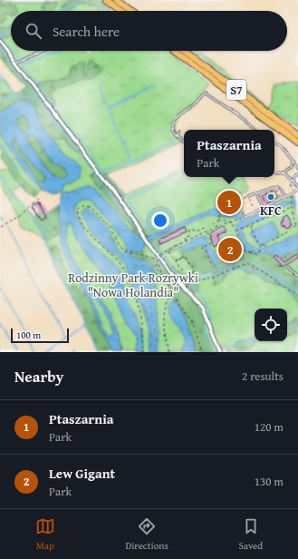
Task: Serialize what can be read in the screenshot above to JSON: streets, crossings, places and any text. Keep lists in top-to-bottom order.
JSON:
{
  "streets": {
    "highway": ["S7"]
  },
  "parks": ["Rodzinny Park Rozrywki \"Nowa Holandia\""],
  "places": ["KFC"],
  "scale_bar": "100 m",
  "page": {
    "search": "Search here",
    "popup": ["Ptaszarnia", "Park"],
    "pins": ["1", "2"],
    "scale": "100 m",
    "heading": ["Nearby", "2 results"],
    "list": [
      {
        "mark": "1",
        "name": "Ptaszarnia",
        "note": "Park",
        "value": "120 m"
      },
      {
        "mark": "2",
        "name": "Lew Gigant",
        "note": "Park",
        "value": "130 m"
      }
    ],
    "nav": ["Map", "Directions", "Saved"]
  }
}
